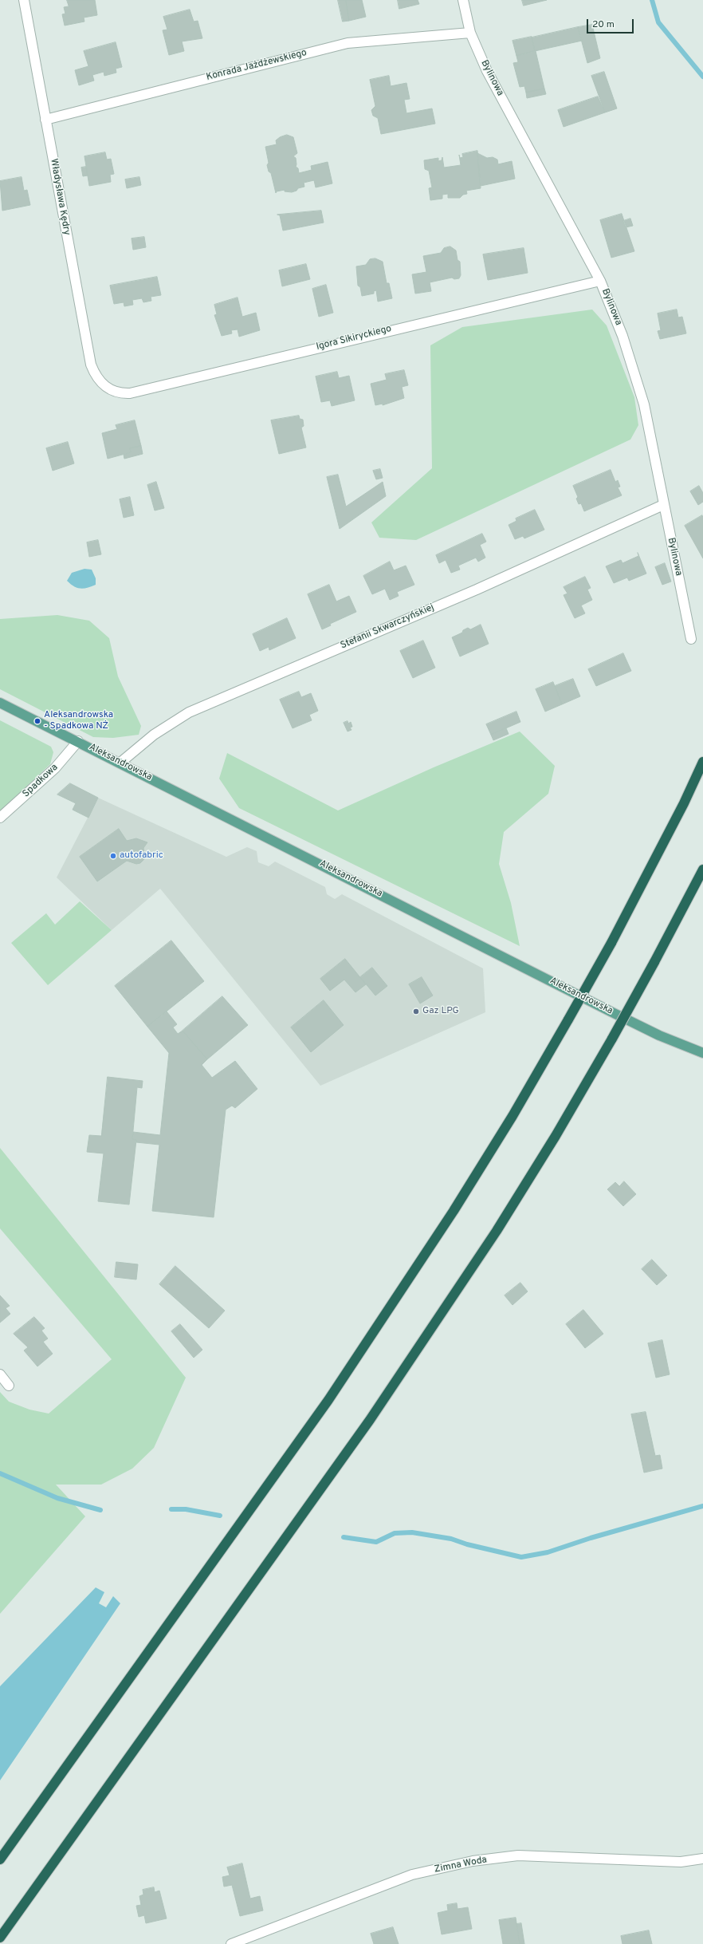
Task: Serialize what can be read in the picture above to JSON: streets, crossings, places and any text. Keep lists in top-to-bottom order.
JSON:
{
  "streets": {
    "main road": ["Aleksandrowska"],
    "street": [
      "Konrada Jażdżewskiego",
      "Bylinowa",
      "Władysława Kędry",
      "Igora Sikiryckiego",
      "Stefanii Skwarczyńskiej",
      "Spadkowa",
      "Zimna Woda"
    ]
  },
  "crossings": [
    ["Konrada Jażdżewskiego", "Bylinowa"],
    ["Konrada Jażdżewskiego", "Władysława Kędry"],
    ["Bylinowa", "Igora Sikiryckiego"],
    ["Bylinowa", "Stefanii Skwarczyńskiej"],
    ["Władysława Kędry", "Igora Sikiryckiego"],
    ["Stefanii Skwarczyńskiej", "Aleksandrowska"],
    ["Aleksandrowska", "Spadkowa"]
  ],
  "places": ["Aleksandrowska - Spadkowa NŻ", "autofabric", "Gaz LPG"],
  "scale_bar": "20 m"
}
